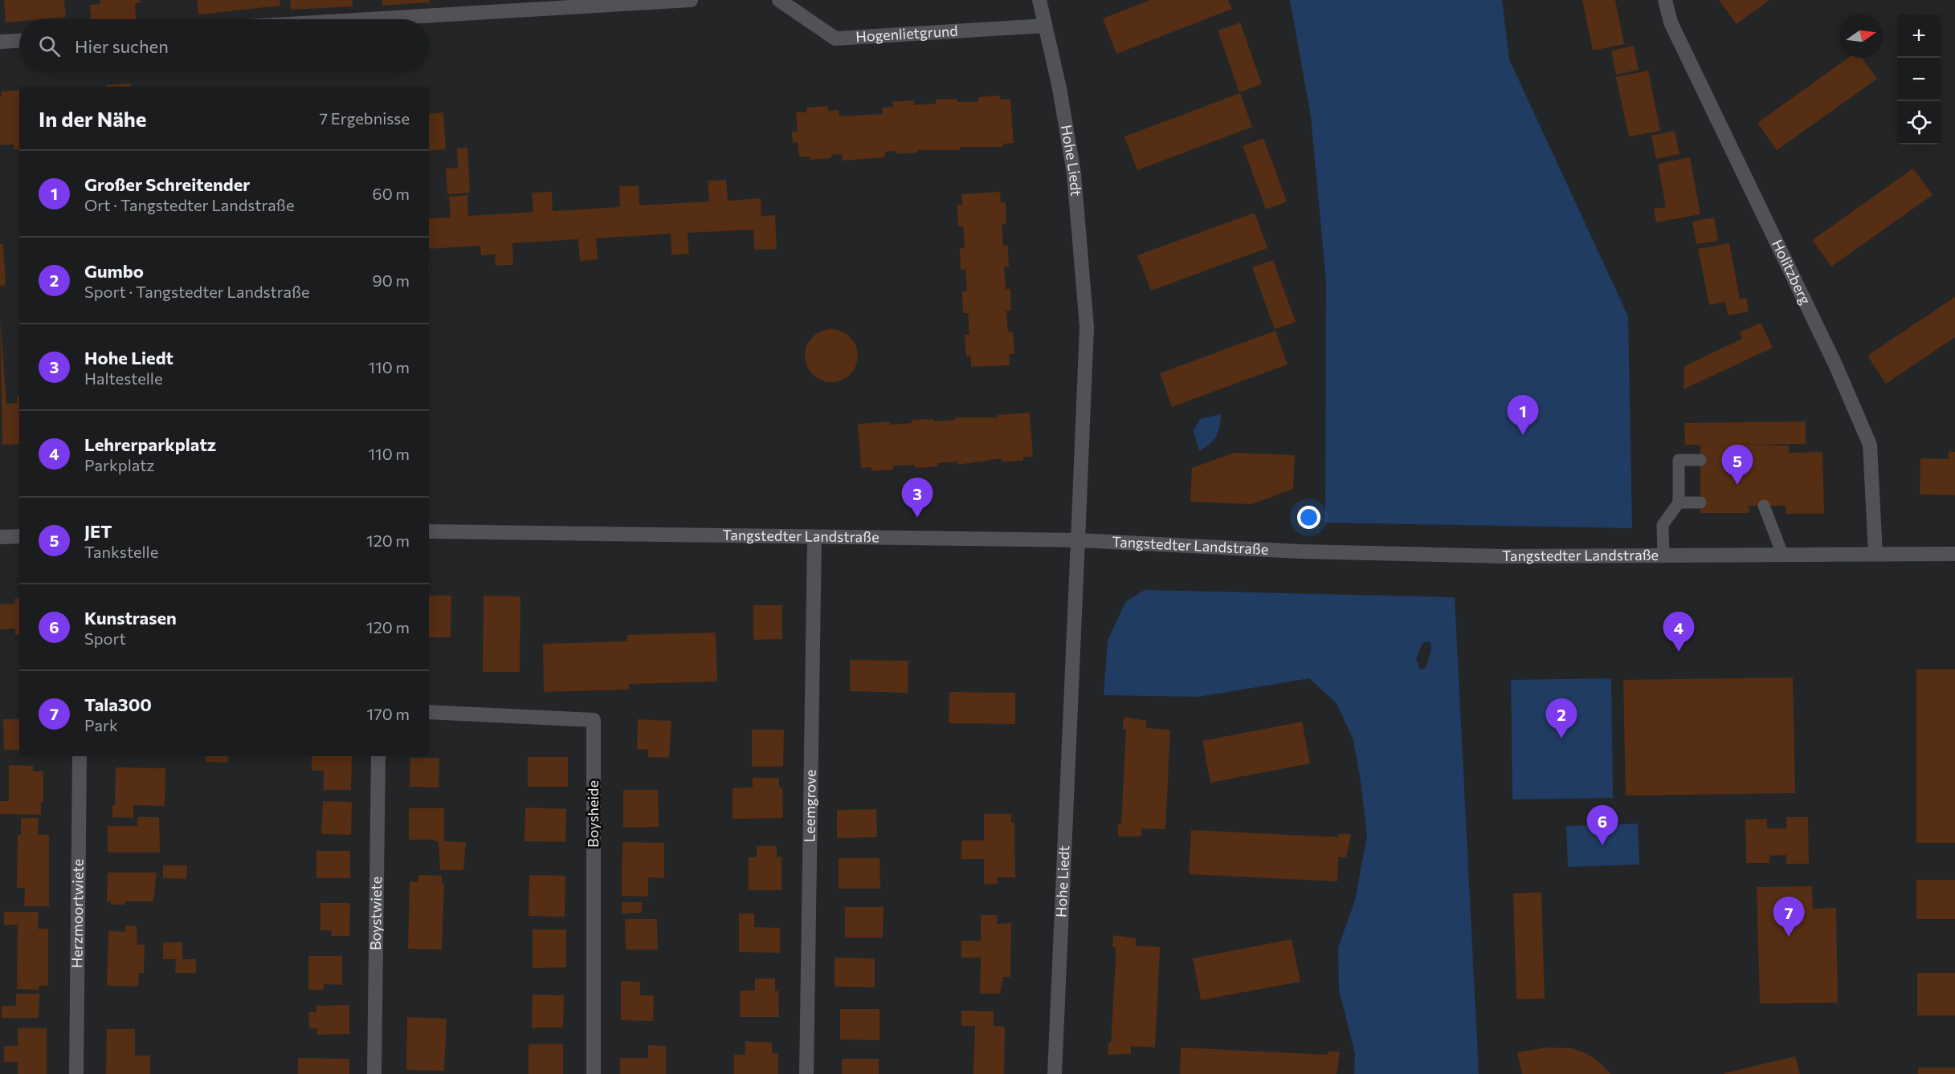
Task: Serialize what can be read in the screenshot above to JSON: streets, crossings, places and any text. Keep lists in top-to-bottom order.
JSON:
{
  "streets": {
    "street": [
      "Hogenlietgrund",
      "Hohe Liedt",
      "Holitzberg",
      "Tangstedter Landstraße",
      "Leemgrove",
      "Boysheide",
      "Herzmoortwiete",
      "Boystwiete"
    ]
  },
  "crossings": [
    ["Hogenlietgrund", "Hohe Liedt"],
    ["Hohe Liedt", "Tangstedter Landstraße"],
    ["Holitzberg", "Tangstedter Landstraße"],
    ["Tangstedter Landstraße", "Leemgrove"]
  ],
  "north": "right",
  "page": {
    "map_buttons": ["+", "−"],
    "search": "Hier suchen",
    "heading": ["In der Nähe", "7 Ergebnisse"],
    "list": [
      {
        "mark": "1",
        "name": "Großer Schreitender",
        "note": "Ort · Tangstedter Landstraße",
        "value": "60 m"
      },
      {
        "mark": "2",
        "name": "Gumbo",
        "note": "Sport · Tangstedter Landstraße",
        "value": "90 m"
      },
      {
        "mark": "3",
        "name": "Hohe Liedt",
        "note": "Haltestelle",
        "value": "110 m"
      },
      {
        "mark": "4",
        "name": "Lehrerparkplatz",
        "note": "Parkplatz",
        "value": "110 m"
      },
      {
        "mark": "5",
        "name": "JET",
        "note": "Tankstelle",
        "value": "120 m"
      },
      {
        "mark": "6",
        "name": "Kunstrasen",
        "note": "Sport",
        "value": "120 m"
      },
      {
        "mark": "7",
        "name": "Tala300",
        "note": "Park",
        "value": "170 m"
      }
    ],
    "pins": [
      "1",
      "5",
      "3",
      "4",
      "2",
      "6",
      "7"
    ]
  }
}
